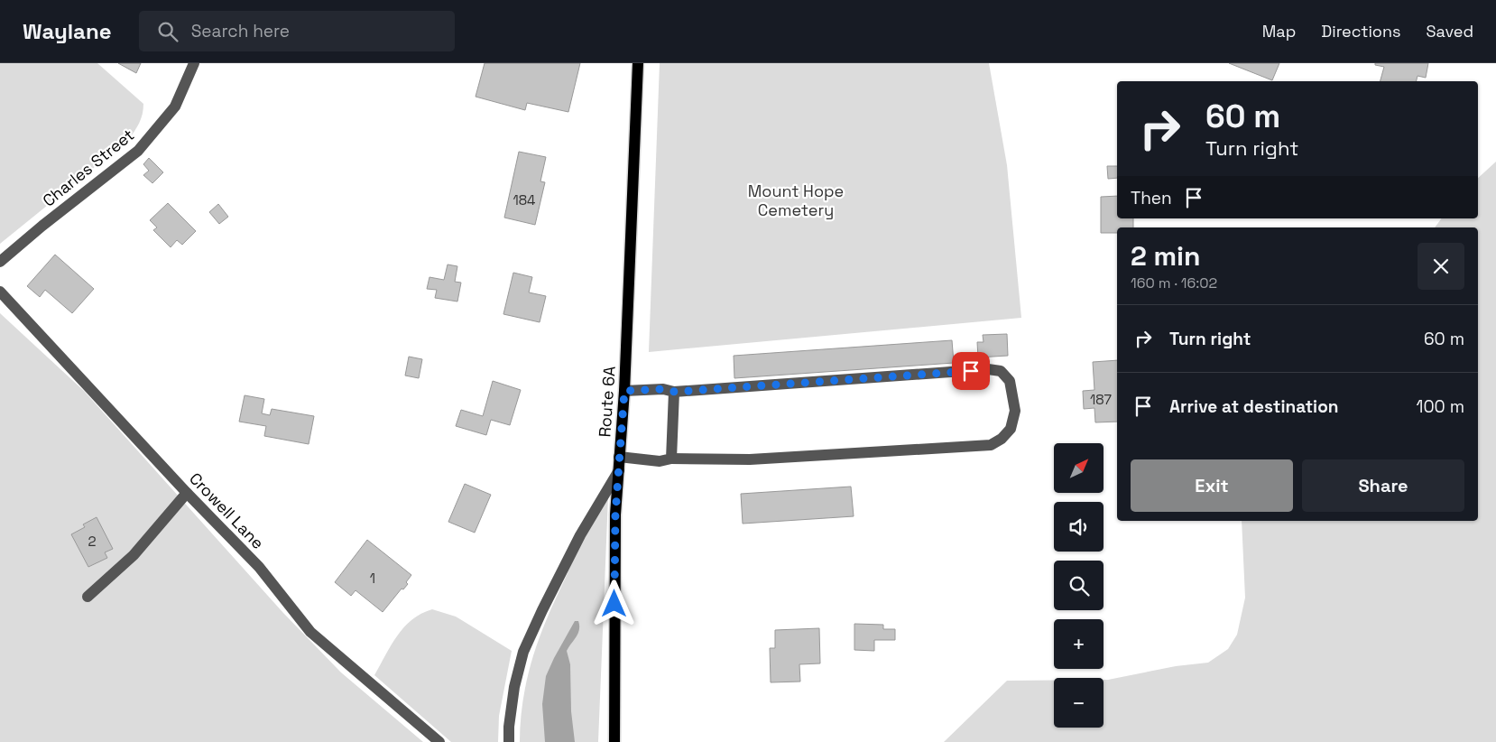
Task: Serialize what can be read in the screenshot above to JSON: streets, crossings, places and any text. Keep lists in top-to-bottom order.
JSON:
{
  "streets": {
    "main road": ["Route 6A"],
    "street": ["Charles Street", "Crowell Lane"]
  },
  "parks": ["Mount Hope Cemetery"],
  "house_numbers": [
    "184",
    "187",
    "2",
    "1"
  ],
  "north": "top right",
  "page": {
    "header": "Waylane",
    "search": "Search here",
    "nav": ["Map", "Directions", "Saved"],
    "turn": ["60 m", "Turn right"],
    "then": "Then",
    "heading": ["2 min", "160 m · 16:02"],
    "list": [
      {
        "name": "Turn right",
        "value": "60 m"
      },
      {
        "name": "Arrive at destination",
        "value": "100 m"
      }
    ],
    "map_buttons": ["+", "−"],
    "buttons": ["Exit", "Share"]
  }
}
